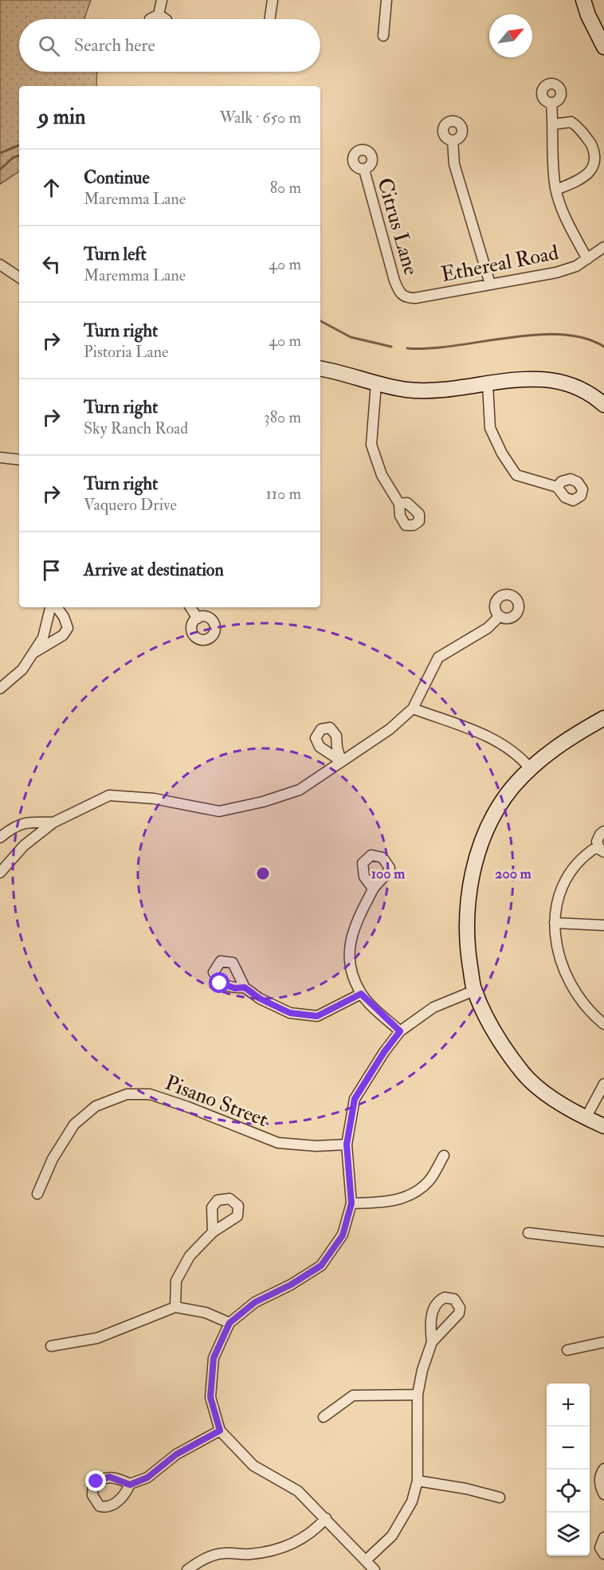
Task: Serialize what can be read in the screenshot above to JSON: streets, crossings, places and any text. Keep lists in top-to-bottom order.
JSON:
{
  "streets": {
    "street": ["Citrus Lane", "Ethereal Road", "Pisano Street"]
  },
  "crossings": [
    ["Citrus Lane", "Ethereal Road"]
  ],
  "north": "top right",
  "page": {
    "search": "Search here",
    "heading": ["9 min", "Walk · 650 m"],
    "list": [
      ["Continue", "Maremma Lane", "80 m"],
      ["Turn left", "Maremma Lane", "40 m"],
      ["Turn right", "Pistoria Lane", "40 m"],
      ["Turn right", "Sky Ranch Road", "380 m"],
      ["Turn right", "Vaquero Drive", "110 m"],
      "Arrive at destination"
    ],
    "map_buttons": ["+", "−"]
  },
  "rings": ["100 m", "200 m"]
}
